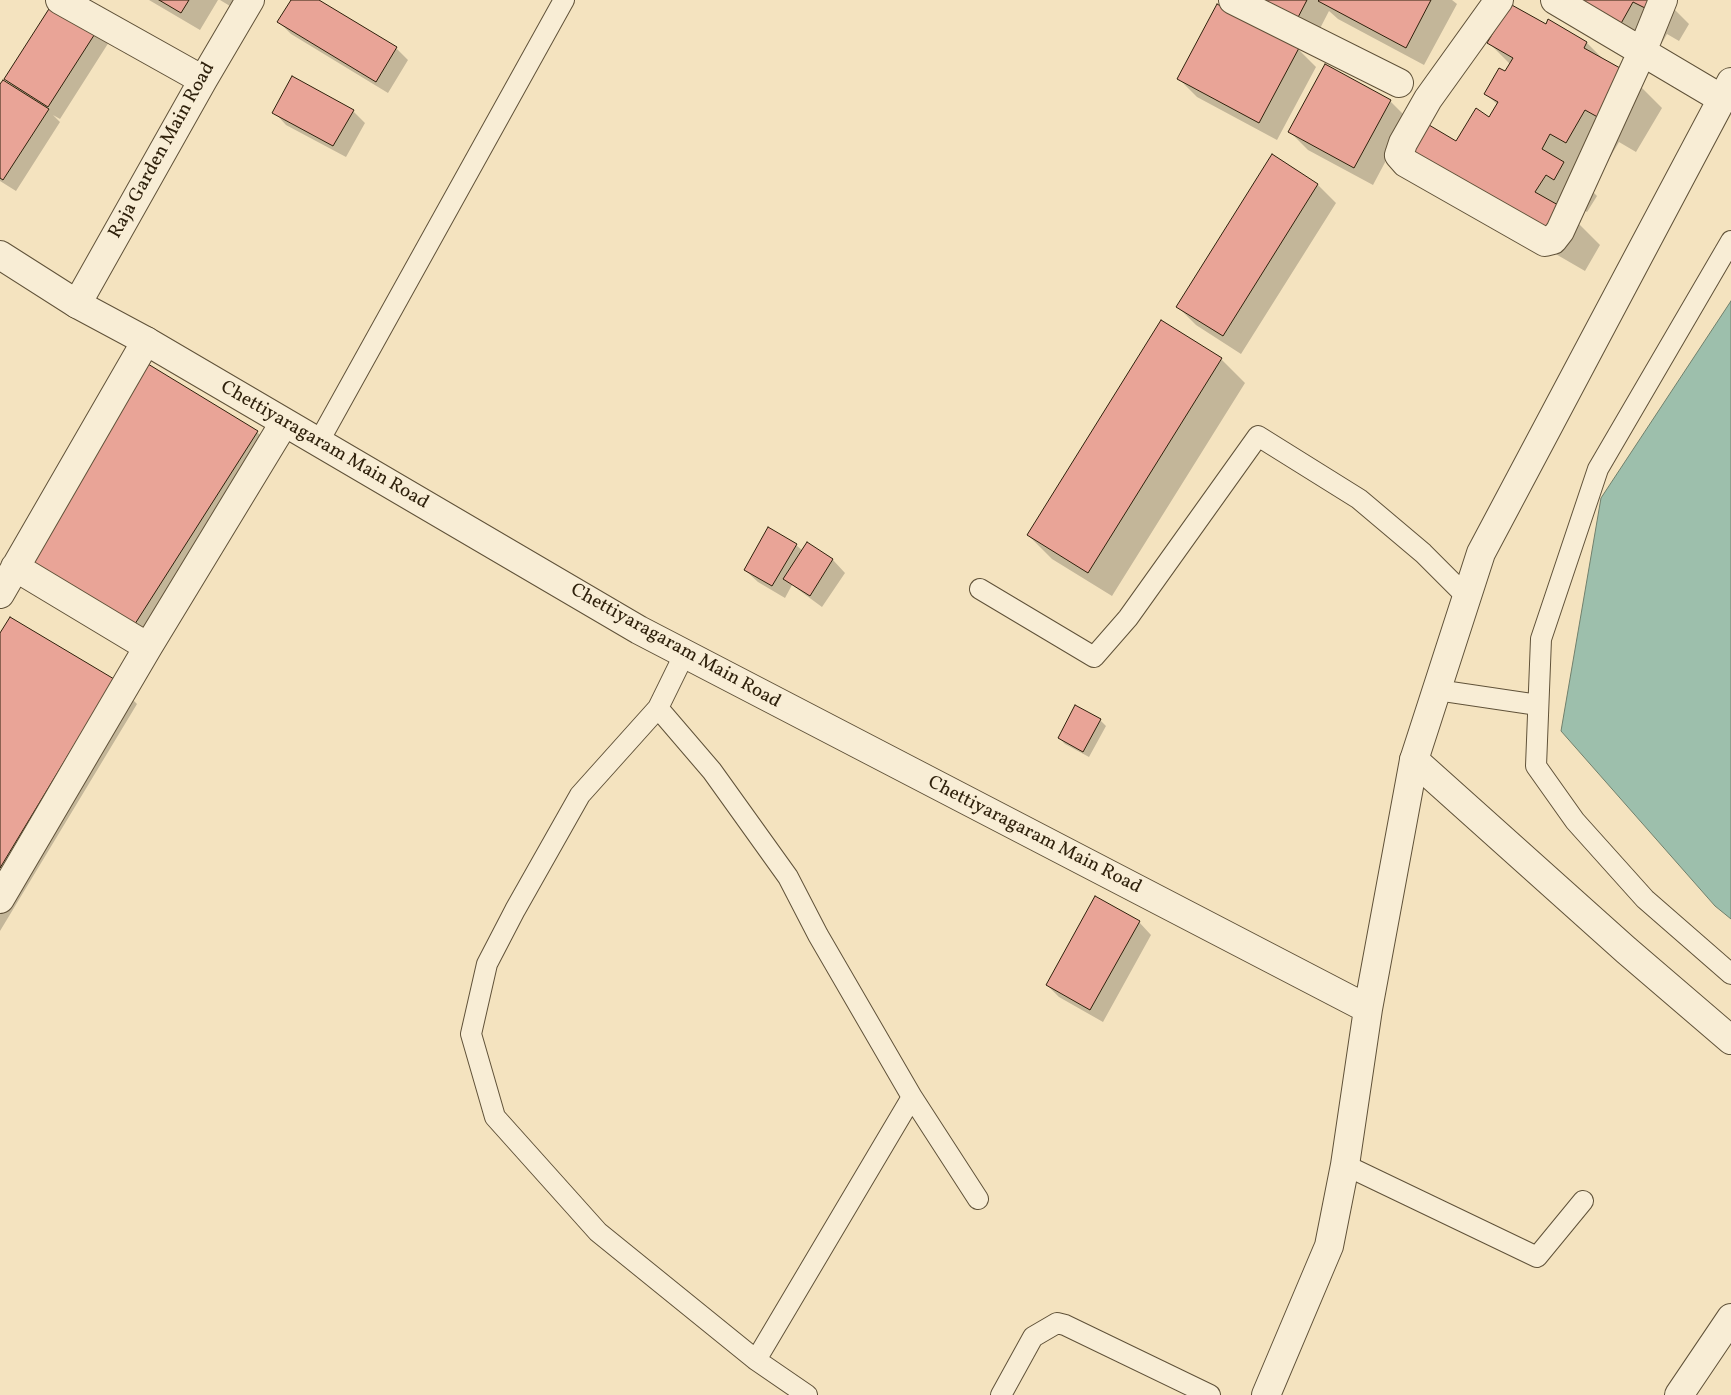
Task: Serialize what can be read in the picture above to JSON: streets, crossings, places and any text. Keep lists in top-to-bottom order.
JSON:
{
  "streets": {
    "street": ["Raja Garden Main Road", "Chettiyaragaram Main Road"]
  },
  "crossings": [
    ["Raja Garden Main Road", "Chettiyaragaram Main Road"]
  ]
}
